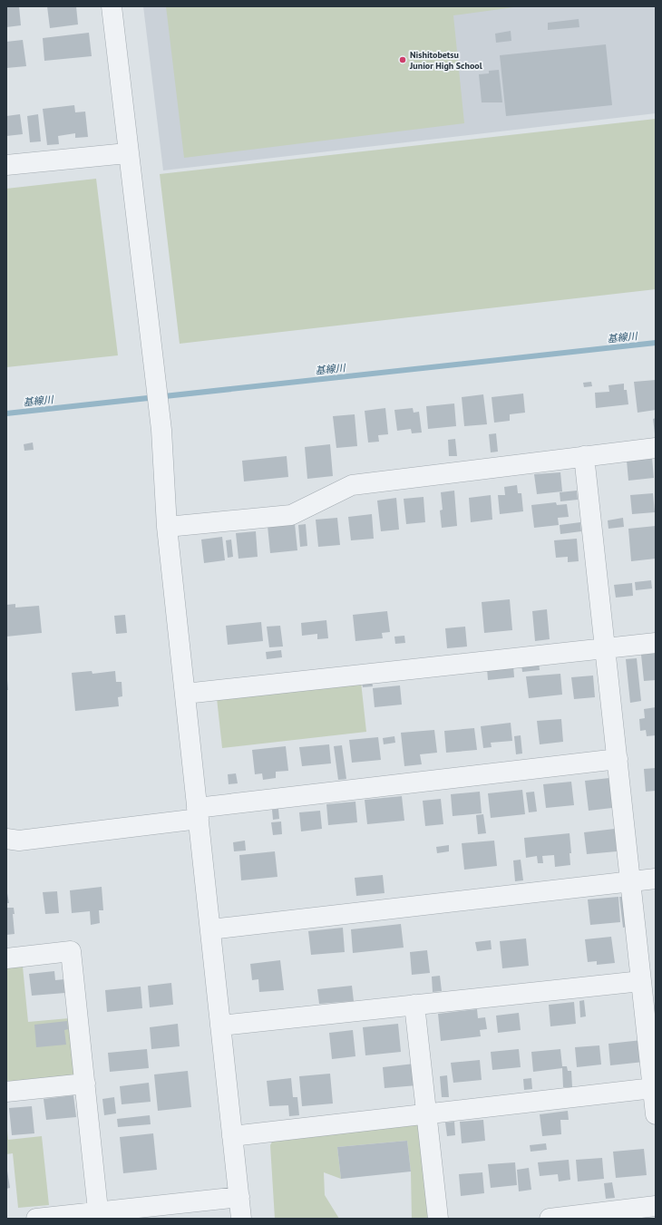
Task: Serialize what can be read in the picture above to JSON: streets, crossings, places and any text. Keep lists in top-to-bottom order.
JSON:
{
  "water": ["基線川"],
  "places": ["Nishitobetsu Junior High School"]
}
